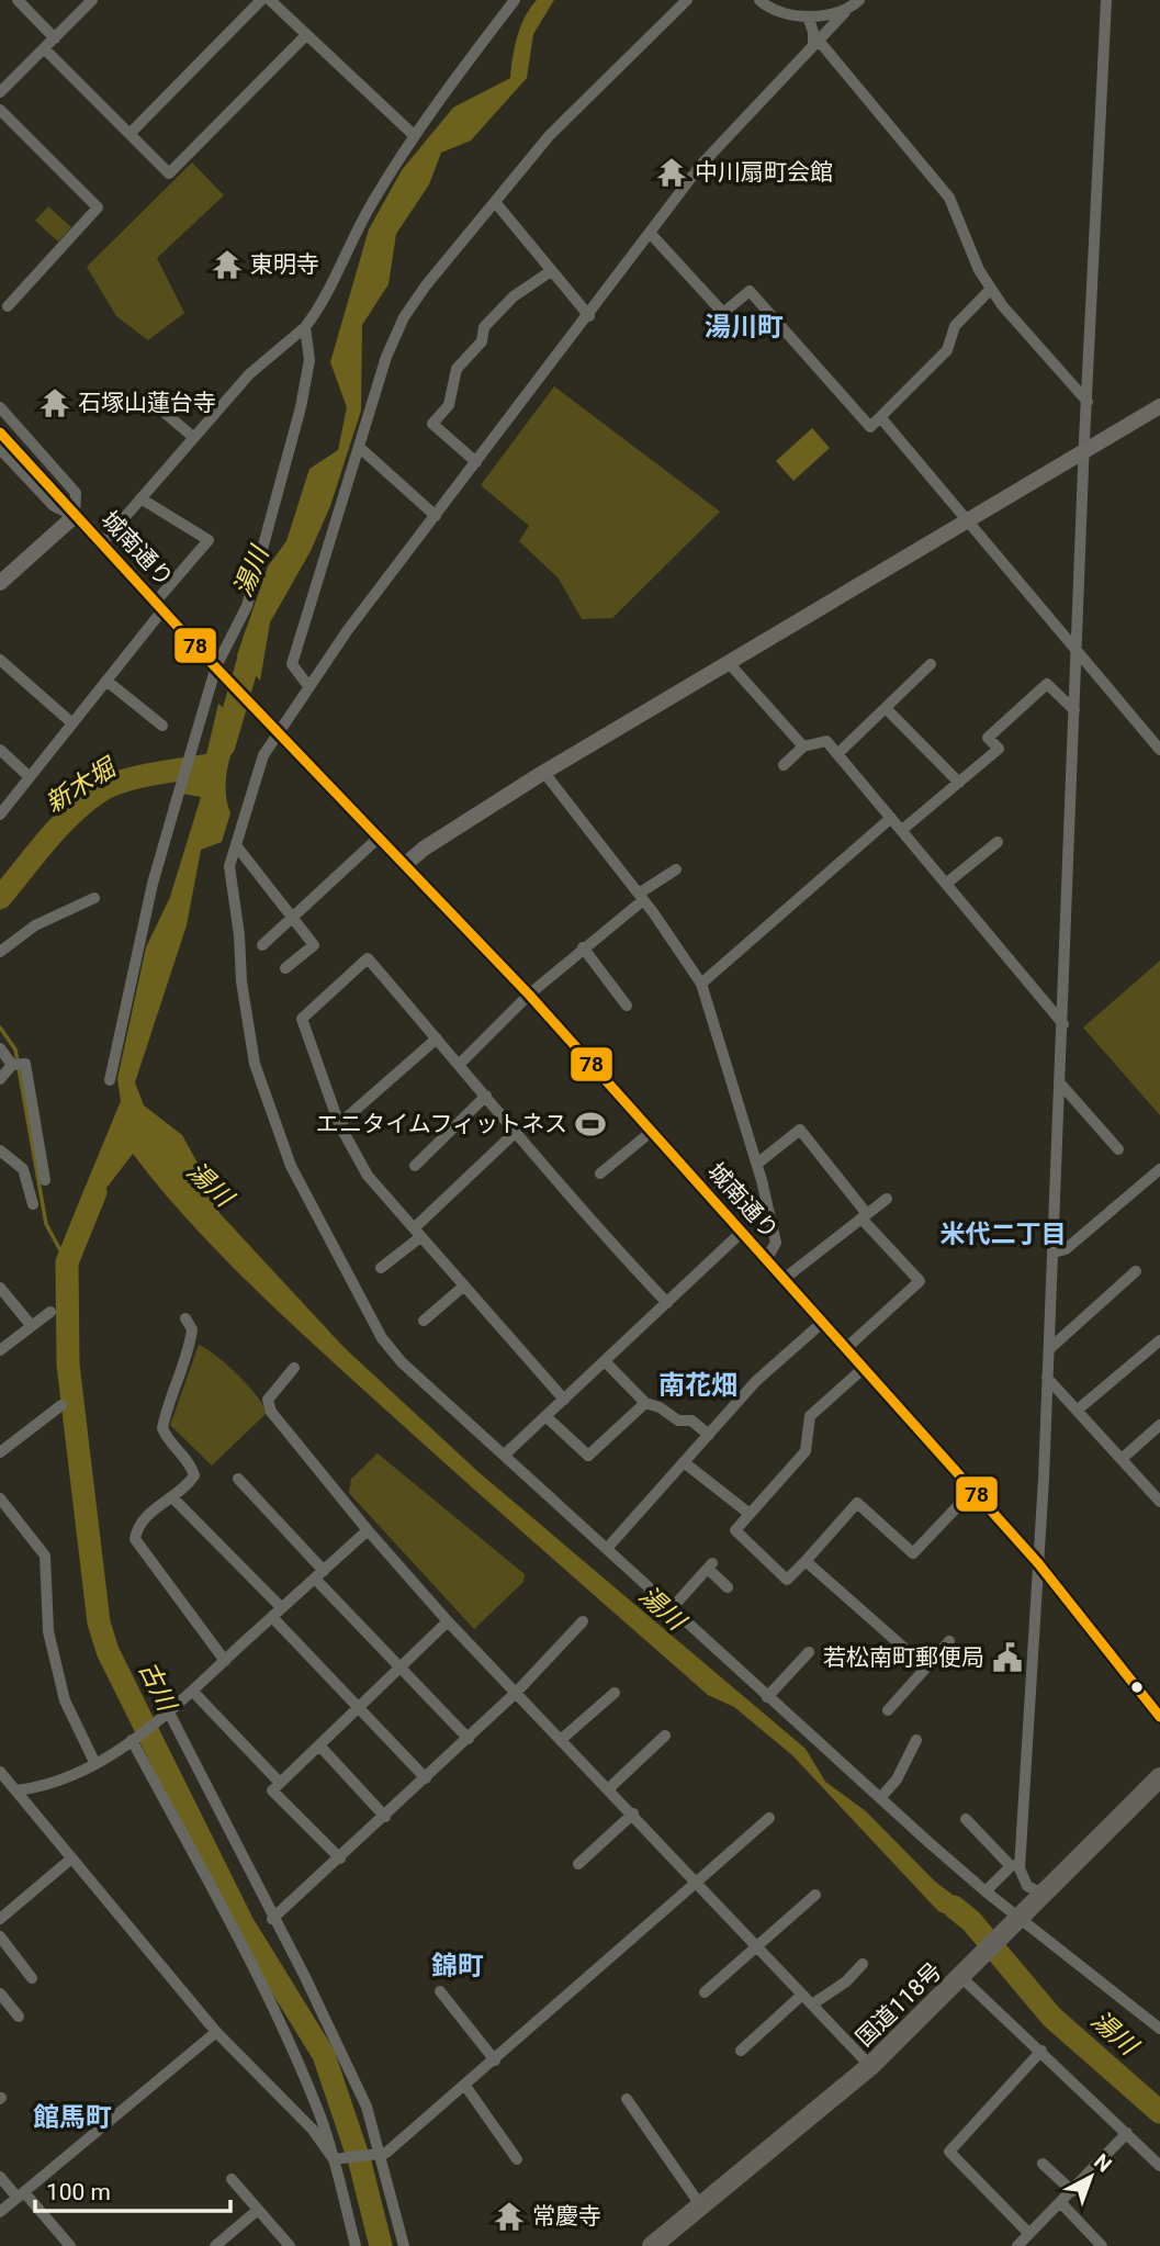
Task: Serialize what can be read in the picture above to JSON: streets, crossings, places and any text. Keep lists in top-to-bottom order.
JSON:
{
  "streets": {
    "highway": ["国道118号"],
    "main road": ["城南通り"]
  },
  "districts": [
    "湯川町",
    "米代二丁目",
    "南花畑",
    "錦町",
    "館馬町"
  ],
  "water": ["湯川", "新木堀", "古川"],
  "places": {
    "temple": [
      "中川扇町会館",
      "東明寺",
      "石塚山蓮台寺",
      "常慶寺"
    ],
    "sports": ["エニタイムフィットネス"],
    "public building": ["若松南町郵便局"]
  },
  "lines": ["transit line 78"],
  "scale_bar": "100 m",
  "north": "top right"
}
